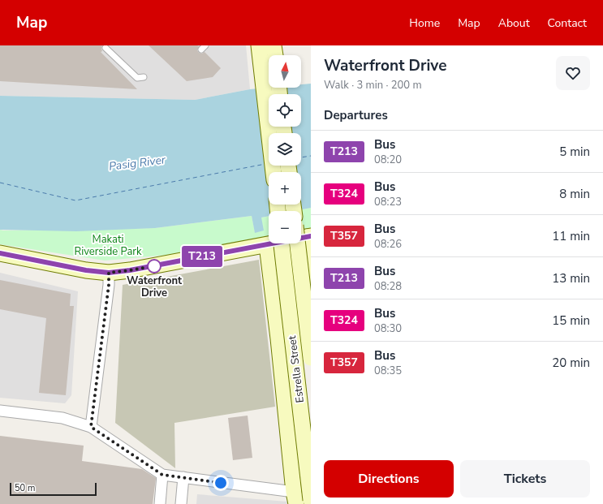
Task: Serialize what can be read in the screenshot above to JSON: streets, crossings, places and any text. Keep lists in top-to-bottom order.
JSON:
{
  "streets": {
    "main road": ["Estrella Street"]
  },
  "water": ["Pasig River"],
  "parks": ["Makati Riverside Park"],
  "places": ["Waterfront Drive"],
  "lines": ["bus line T213"],
  "scale_bar": "50 m",
  "north": "top",
  "page": {
    "header": "Map",
    "nav": [
      "Home",
      "Map",
      "About",
      "Contact"
    ],
    "on_map": "T213",
    "heading": [
      ["Waterfront Drive", "Walk · 3 min · 200 m"],
      "Departures"
    ],
    "map_buttons": ["+", "−"],
    "list": [
      {
        "mark": "T213",
        "name": "Bus",
        "note": "08:20",
        "value": "5 min"
      },
      {
        "mark": "T324",
        "name": "Bus",
        "note": "08:23",
        "value": "8 min"
      },
      {
        "mark": "T357",
        "name": "Bus",
        "note": "08:26",
        "value": "11 min"
      },
      {
        "mark": "T213",
        "name": "Bus",
        "note": "08:28",
        "value": "13 min"
      },
      {
        "mark": "T324",
        "name": "Bus",
        "note": "08:30",
        "value": "15 min"
      },
      {
        "mark": "T357",
        "name": "Bus",
        "note": "08:35",
        "value": "20 min"
      }
    ],
    "buttons": ["Directions", "Tickets"],
    "scale": "50 m"
  }
}
